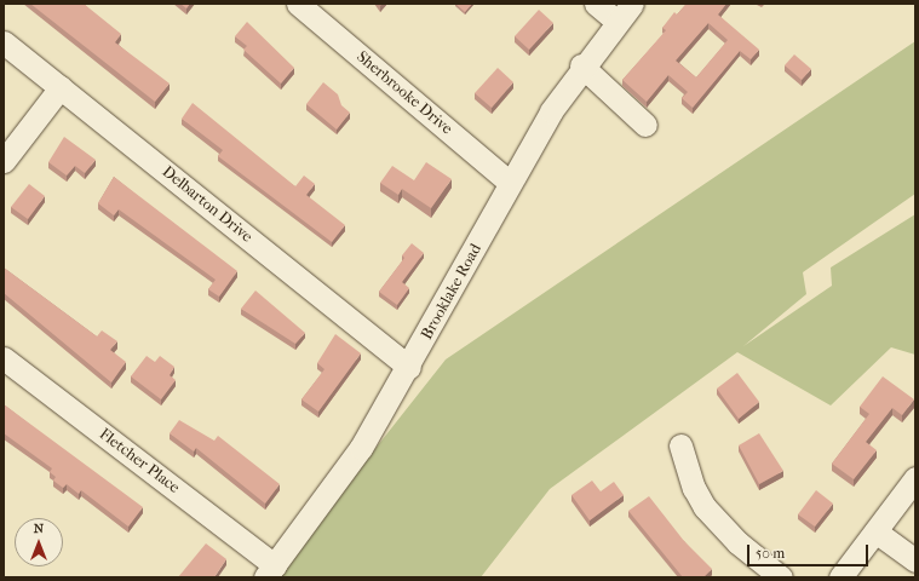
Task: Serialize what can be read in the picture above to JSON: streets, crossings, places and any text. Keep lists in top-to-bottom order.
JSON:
{
  "streets": {
    "street": [
      "Sherbrooke Drive",
      "Delbarton Drive",
      "Brooklake Road",
      "Fletcher Place"
    ]
  },
  "crossings": [
    ["Sherbrooke Drive", "Brooklake Road"],
    ["Delbarton Drive", "Brooklake Road"],
    ["Brooklake Road", "Fletcher Place"]
  ],
  "scale_bar": "50 m",
  "north": "top"
}
